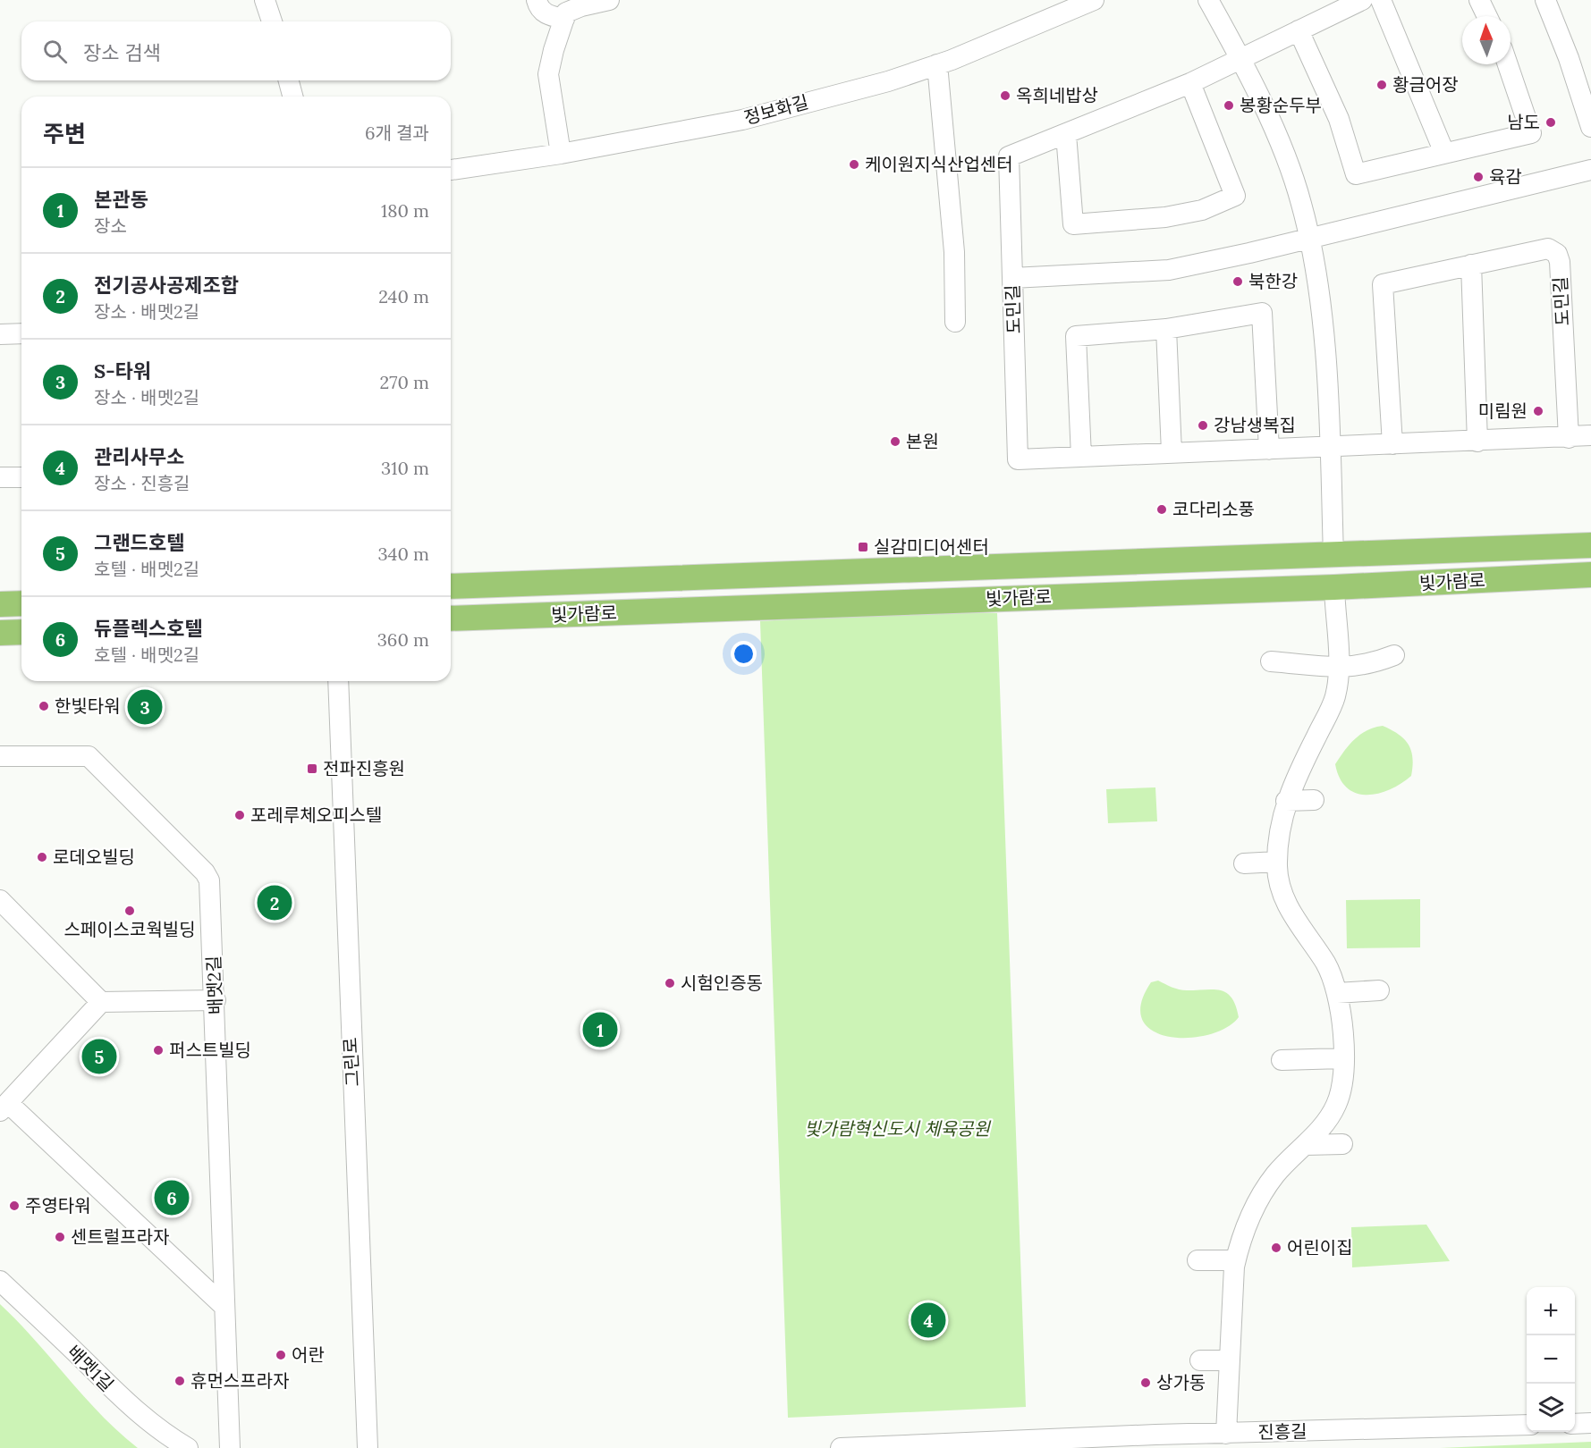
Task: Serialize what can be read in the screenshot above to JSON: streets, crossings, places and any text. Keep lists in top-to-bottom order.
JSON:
{
  "streets": {
    "main road": ["빛가람로"],
    "street": [
      "정보화길",
      "도민길",
      "배멧2길",
      "그린로",
      "배멧1길",
      "진흥길"
    ]
  },
  "parks": ["빛가람혁신도시 체육공원"],
  "places": {
    "other": [
      "황금어장",
      "옥희네밥상",
      "봉황순두부",
      "남도",
      "케이원지식산업센터",
      "육감",
      "북한강",
      "미림원",
      "강남생복집",
      "본원",
      "코다리소풍",
      "한빛타워",
      "포레루체오피스텔",
      "로데오빌딩",
      "스페이스코웍빌딩",
      "시험인증동",
      "퍼스트빌딩",
      "주영타워",
      "센트럴프라자",
      "어린이집",
      "어란",
      "휴먼스프라자",
      "상가동"
    ],
    "transit": ["실감미디어센터", "전파진흥원"]
  },
  "north": "top",
  "page": {
    "search": "장소 검색",
    "heading": ["주변", "6개 결과"],
    "list": [
      {
        "mark": "1",
        "name": "본관동",
        "note": "장소",
        "value": "180 m"
      },
      {
        "mark": "2",
        "name": "전기공사공제조합",
        "note": "장소 · 배멧2길",
        "value": "240 m"
      },
      {
        "mark": "3",
        "name": "S-타워",
        "note": "장소 · 배멧2길",
        "value": "270 m"
      },
      {
        "mark": "4",
        "name": "관리사무소",
        "note": "장소 · 진흥길",
        "value": "310 m"
      },
      {
        "mark": "5",
        "name": "그랜드호텔",
        "note": "호텔 · 배멧2길",
        "value": "340 m"
      },
      {
        "mark": "6",
        "name": "듀플렉스호텔",
        "note": "호텔 · 배멧2길",
        "value": "360 m"
      }
    ],
    "pins": [
      "3",
      "2",
      "1",
      "5",
      "6",
      "4"
    ],
    "map_buttons": ["+", "−"]
  }
}
